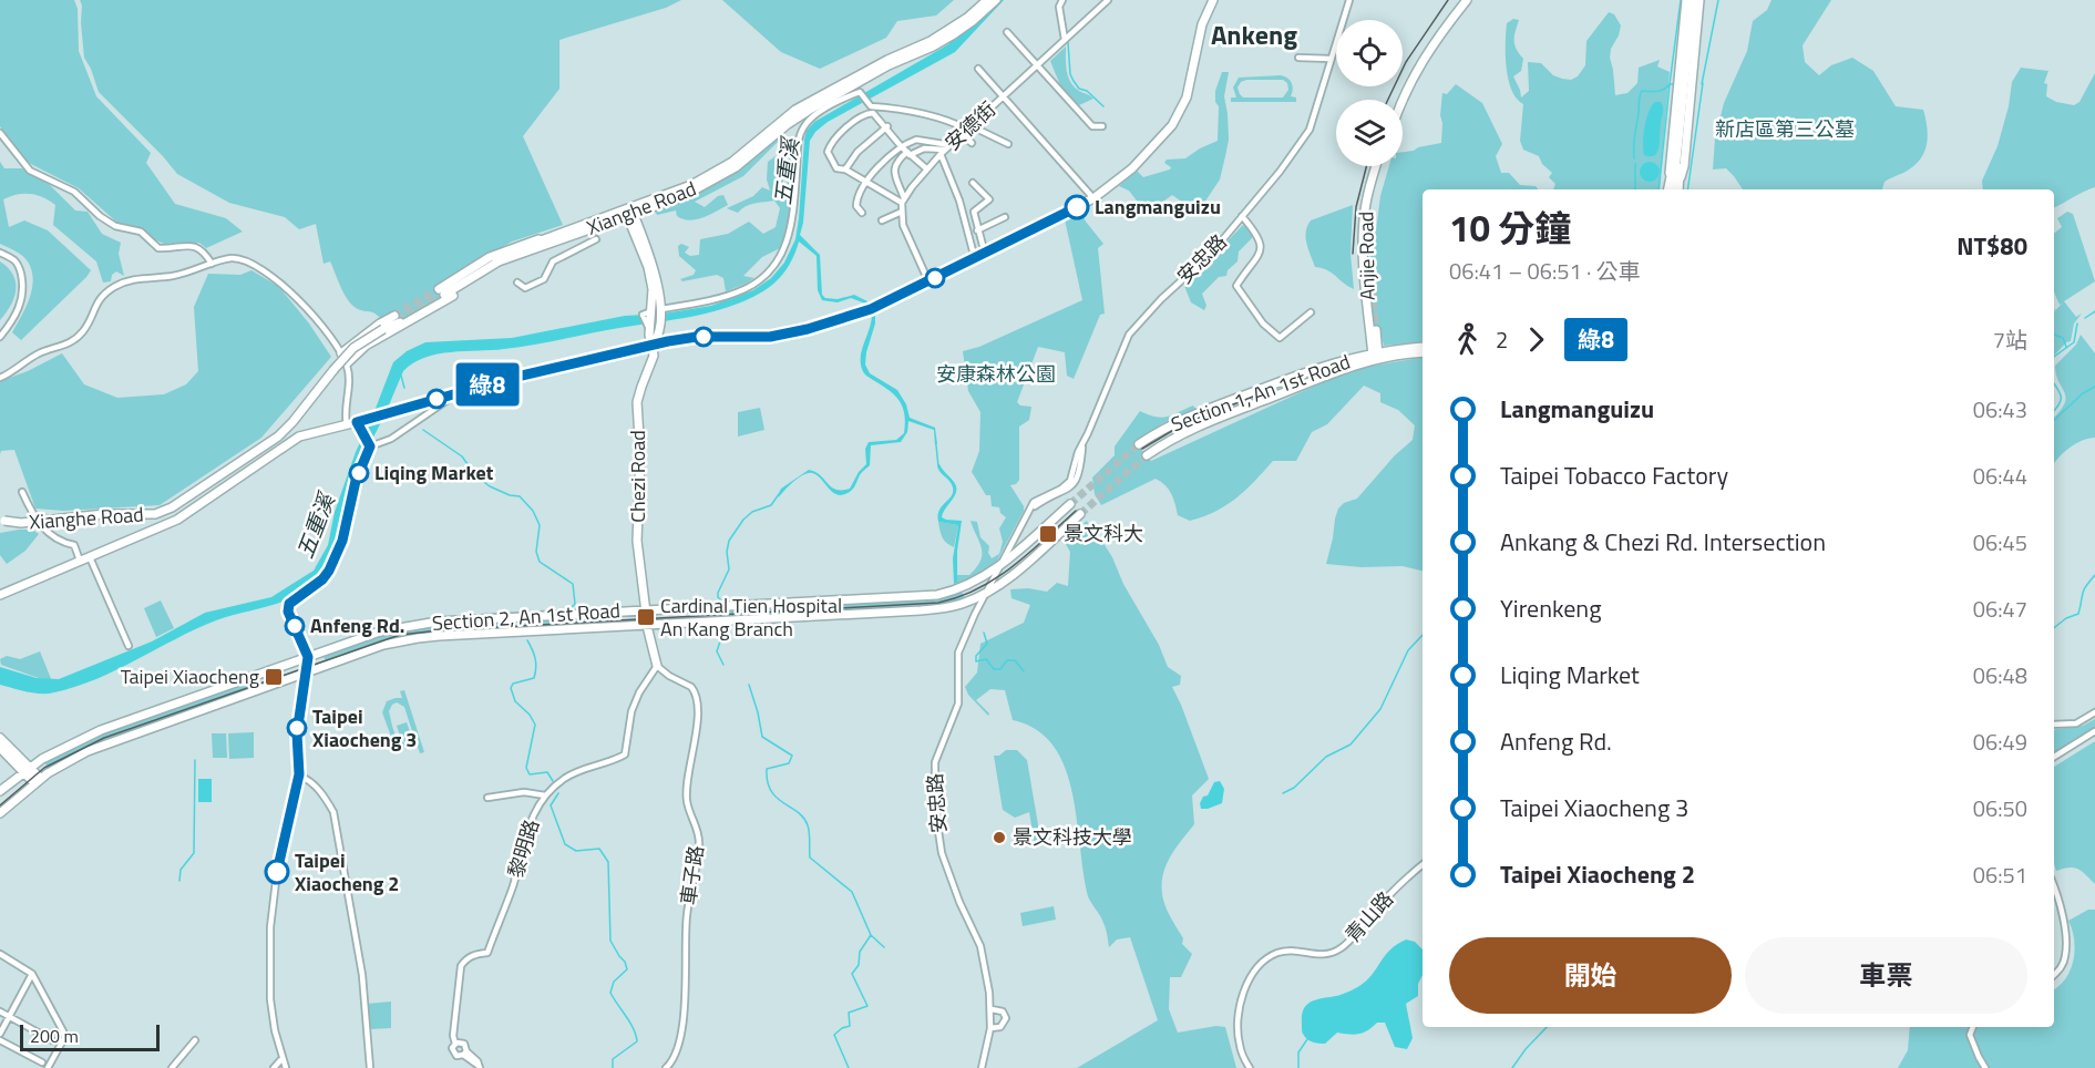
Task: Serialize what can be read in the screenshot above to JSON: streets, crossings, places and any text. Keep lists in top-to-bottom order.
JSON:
{
  "streets": {
    "street": [
      "安德街",
      "Xianghe Road",
      "Anjie Road",
      "安忠路",
      "Section 1, An 1st Road",
      "Chezi Road",
      "Section 2, An 1st Road",
      "黎明路",
      "車子路",
      "青山路"
    ]
  },
  "crossings": [
    ["Xianghe Road", "Chezi Road"],
    ["Anjie Road", "Section 1, An 1st Road"],
    ["安忠路", "Section 2, An 1st Road"],
    ["Chezi Road", "Section 2, An 1st Road"],
    ["黎明路", "車子路"]
  ],
  "districts": ["Ankeng"],
  "water": ["五重溪"],
  "parks": ["新店區第三公墓", "安康森林公園"],
  "places": {
    "other": [
      "Langmanguizu",
      "Liqing Market",
      "Anfeng Rd.",
      "Taipei Xiaocheng 3",
      "景文科技大學",
      "Taipei Xiaocheng 2"
    ],
    "transit": ["景文科大", "Cardinal Tien Hospital An Kang Branch", "Taipei Xiaocheng"]
  },
  "lines": ["bus line 綠8"],
  "scale_bar": "200 m",
  "page": {
    "on_map": "綠8",
    "heading": ["10 分鐘", "06:41 – 06:51 · 公車", "NT$80"],
    "legs": ["2", "綠8", "7站"],
    "list": [
      {
        "name": "Langmanguizu",
        "value": "06:43"
      },
      {
        "name": "Taipei Tobacco Factory",
        "value": "06:44"
      },
      {
        "name": "Ankang & Chezi Rd. Intersection",
        "value": "06:45"
      },
      {
        "name": "Yirenkeng",
        "value": "06:47"
      },
      {
        "name": "Liqing Market",
        "value": "06:48"
      },
      {
        "name": "Anfeng Rd.",
        "value": "06:49"
      },
      {
        "name": "Taipei Xiaocheng 3",
        "value": "06:50"
      },
      {
        "name": "Taipei Xiaocheng 2",
        "value": "06:51"
      }
    ],
    "buttons": ["開始", "車票"],
    "scale": "200 m"
  }
}
